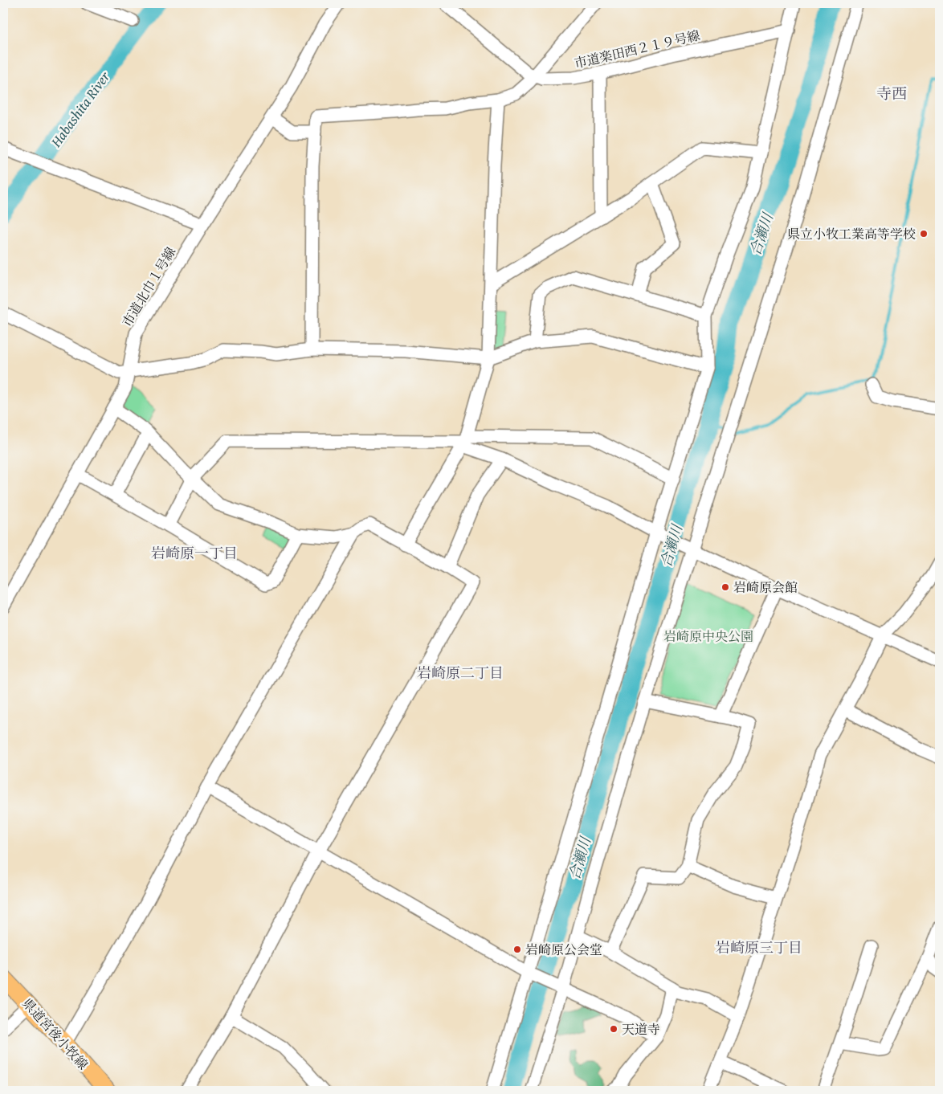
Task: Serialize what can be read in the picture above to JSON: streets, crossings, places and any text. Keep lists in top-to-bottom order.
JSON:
{
  "streets": {
    "main road": ["県道宮後小牧線"],
    "street": ["市道楽田西２１９号線", "市道北巾１号線"]
  },
  "districts": [
    "寺西",
    "岩崎原一丁目",
    "岩崎原二丁目",
    "岩崎原三丁目"
  ],
  "water": ["Habashita River", "合瀬川"],
  "parks": ["岩崎原中央公園"],
  "places": [
    "県立小牧工業高等学校",
    "岩崎原会館",
    "岩崎原公会堂",
    "天道寺"
  ]
}
